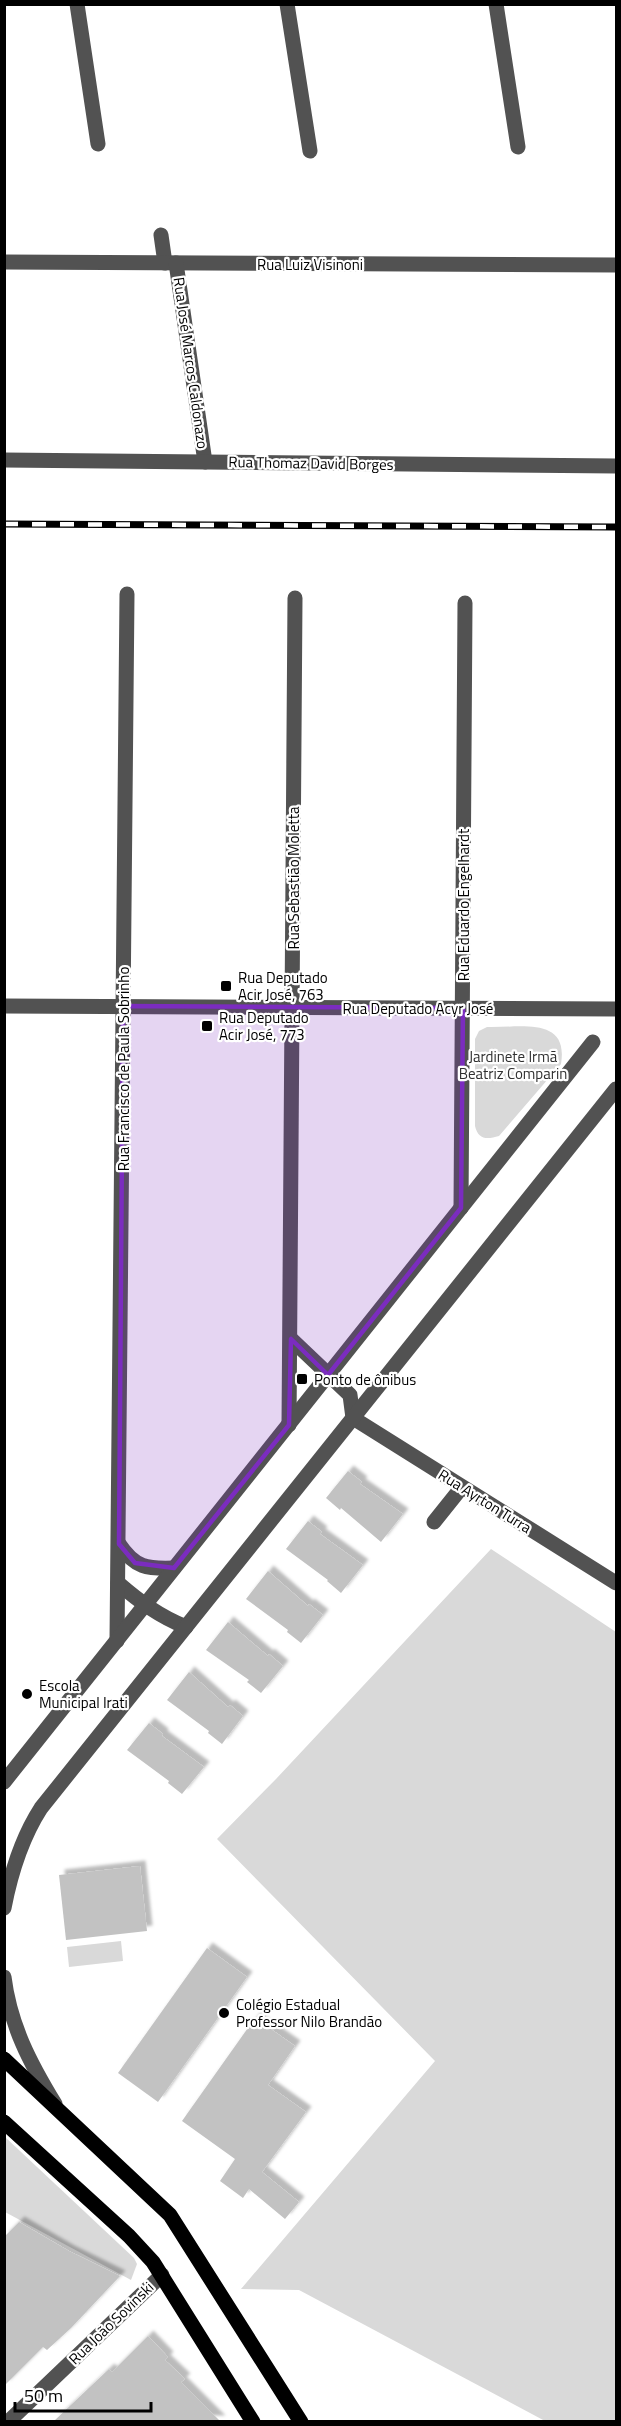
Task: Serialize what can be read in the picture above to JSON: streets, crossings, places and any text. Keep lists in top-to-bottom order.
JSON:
{
  "streets": {
    "street": [
      "Rua Luiz Visinoni",
      "Rua José Marcos Caldonazo",
      "Rua Thomaz David Borges",
      "Rua Sebastião Moletta",
      "Rua Eduardo Engelhardt",
      "Rua Deputado Acyr José",
      "Rua Francisco de Paula Sobrinho",
      "Rua Ayrton Turra",
      "Rua João Sovinski"
    ]
  },
  "crossings": [
    ["Rua Luiz Visinoni", "Rua José Marcos Caldonazo"],
    ["Rua José Marcos Caldonazo", "Rua Thomaz David Borges"],
    ["Rua Sebastião Moletta", "Rua Deputado Acyr José"],
    ["Rua Eduardo Engelhardt", "Rua Deputado Acyr José"],
    ["Rua Deputado Acyr José", "Rua Francisco de Paula Sobrinho"]
  ],
  "parks": ["Jardinete Irmã Beatriz Comparin"],
  "places": {
    "transit": ["Rua Deputado Acir José, 763", "Rua Deputado Acir José, 773", "Ponto de ônibus"],
    "other": ["Escola Municipal Irati", "Colégio Estadual Professor Nilo Brandão"]
  },
  "scale_bar": "50 m"
}
